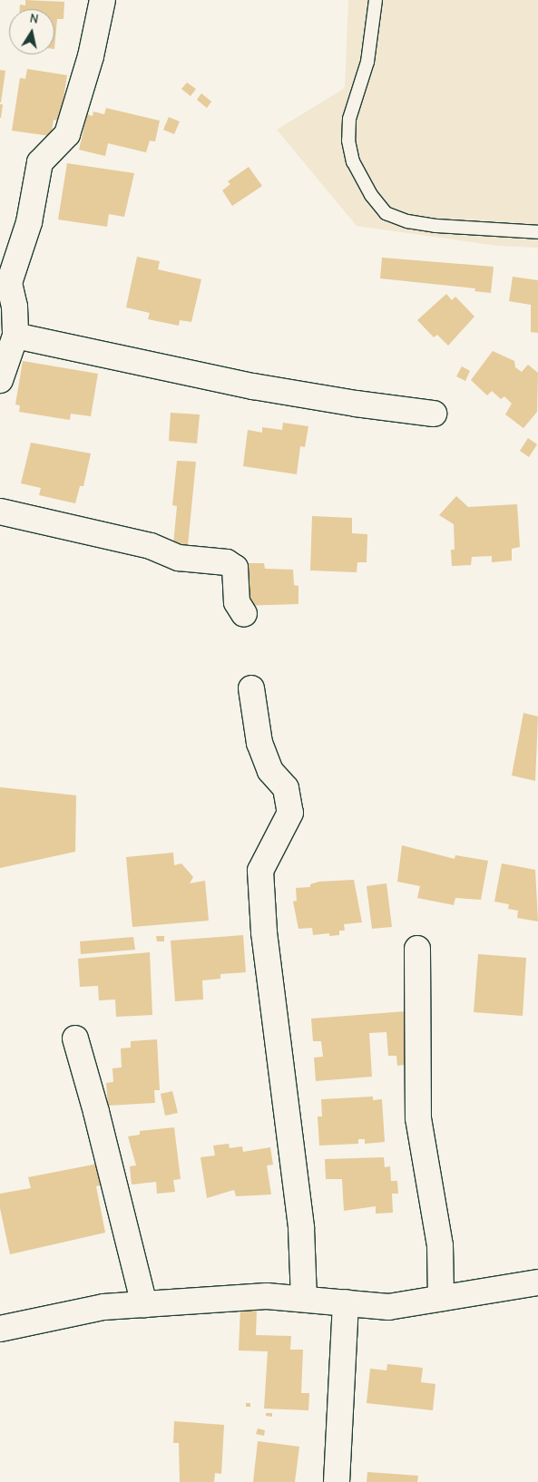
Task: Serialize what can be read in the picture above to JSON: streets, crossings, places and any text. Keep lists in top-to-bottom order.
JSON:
{
  "north": "top"
}
